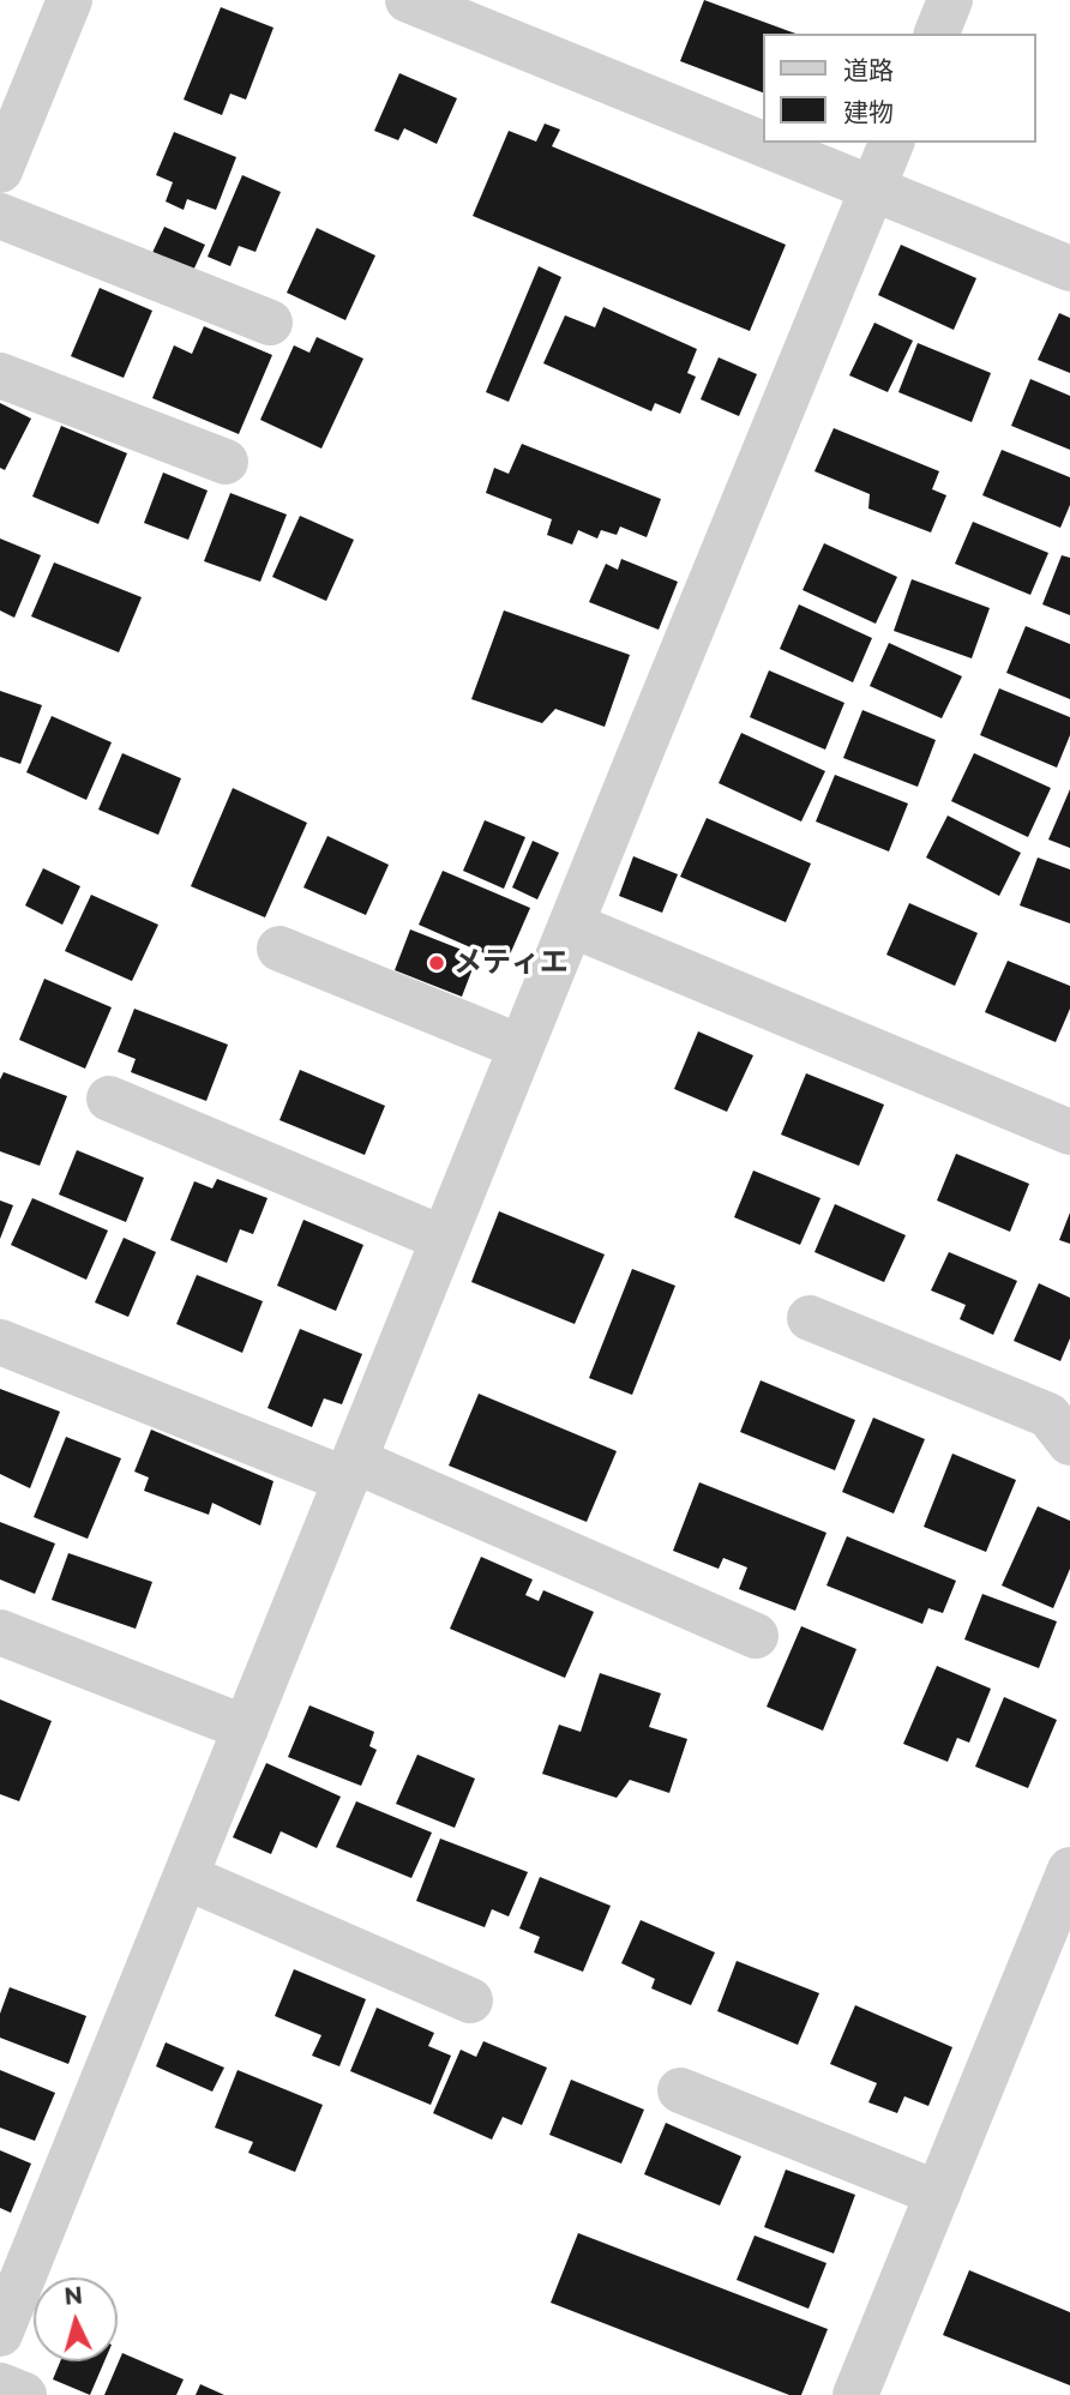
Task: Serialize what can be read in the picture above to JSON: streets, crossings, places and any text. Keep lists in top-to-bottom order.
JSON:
{
  "places": ["メティエ"],
  "legend": ["道路", "建物"],
  "north": "top"
}
